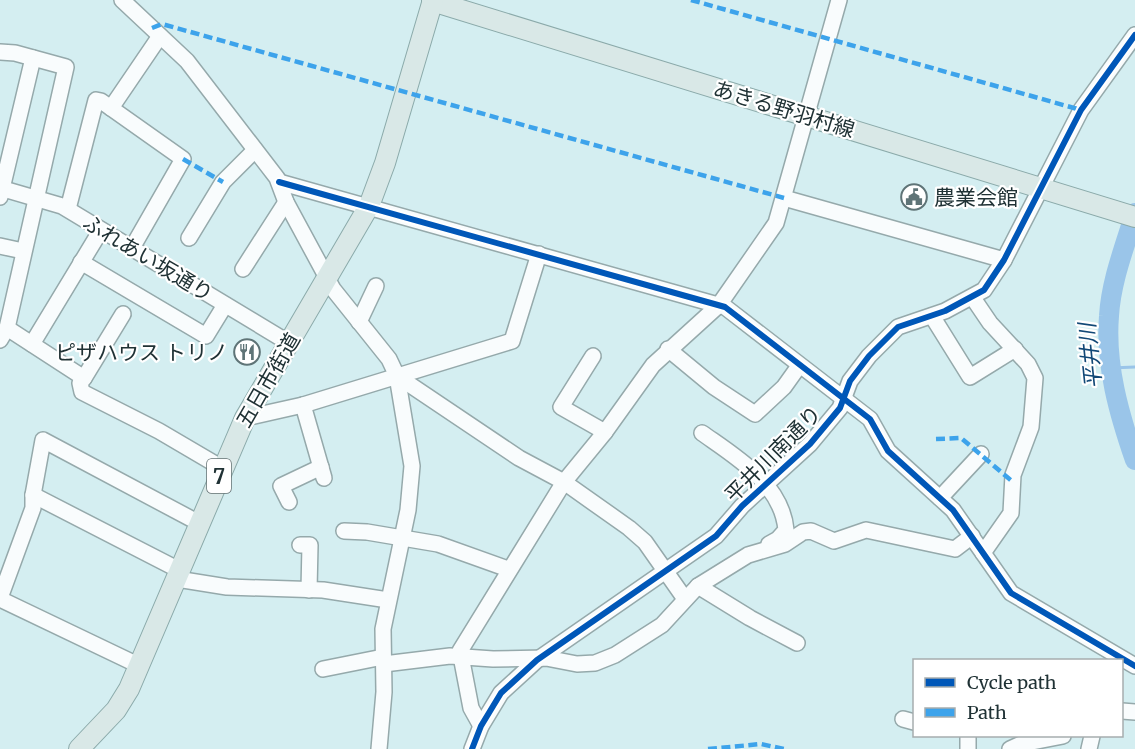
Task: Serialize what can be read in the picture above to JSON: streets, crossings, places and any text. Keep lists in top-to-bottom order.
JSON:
{
  "streets": {
    "main road": ["あきる野羽村線", "五日市街道", "7"],
    "street": ["ふれあい坂通り", "平井川南通り"]
  },
  "crossings": [
    ["あきる野羽村線", "五日市街道"],
    ["あきる野羽村線", "平井川南通り"],
    ["ふれあい坂通り", "五日市街道"]
  ],
  "water": ["平井川"],
  "places": {
    "public building": ["農業会館"],
    "restaurant": ["ピザハウス トリノ"]
  },
  "legend": ["Cycle path", "Path"]
}
